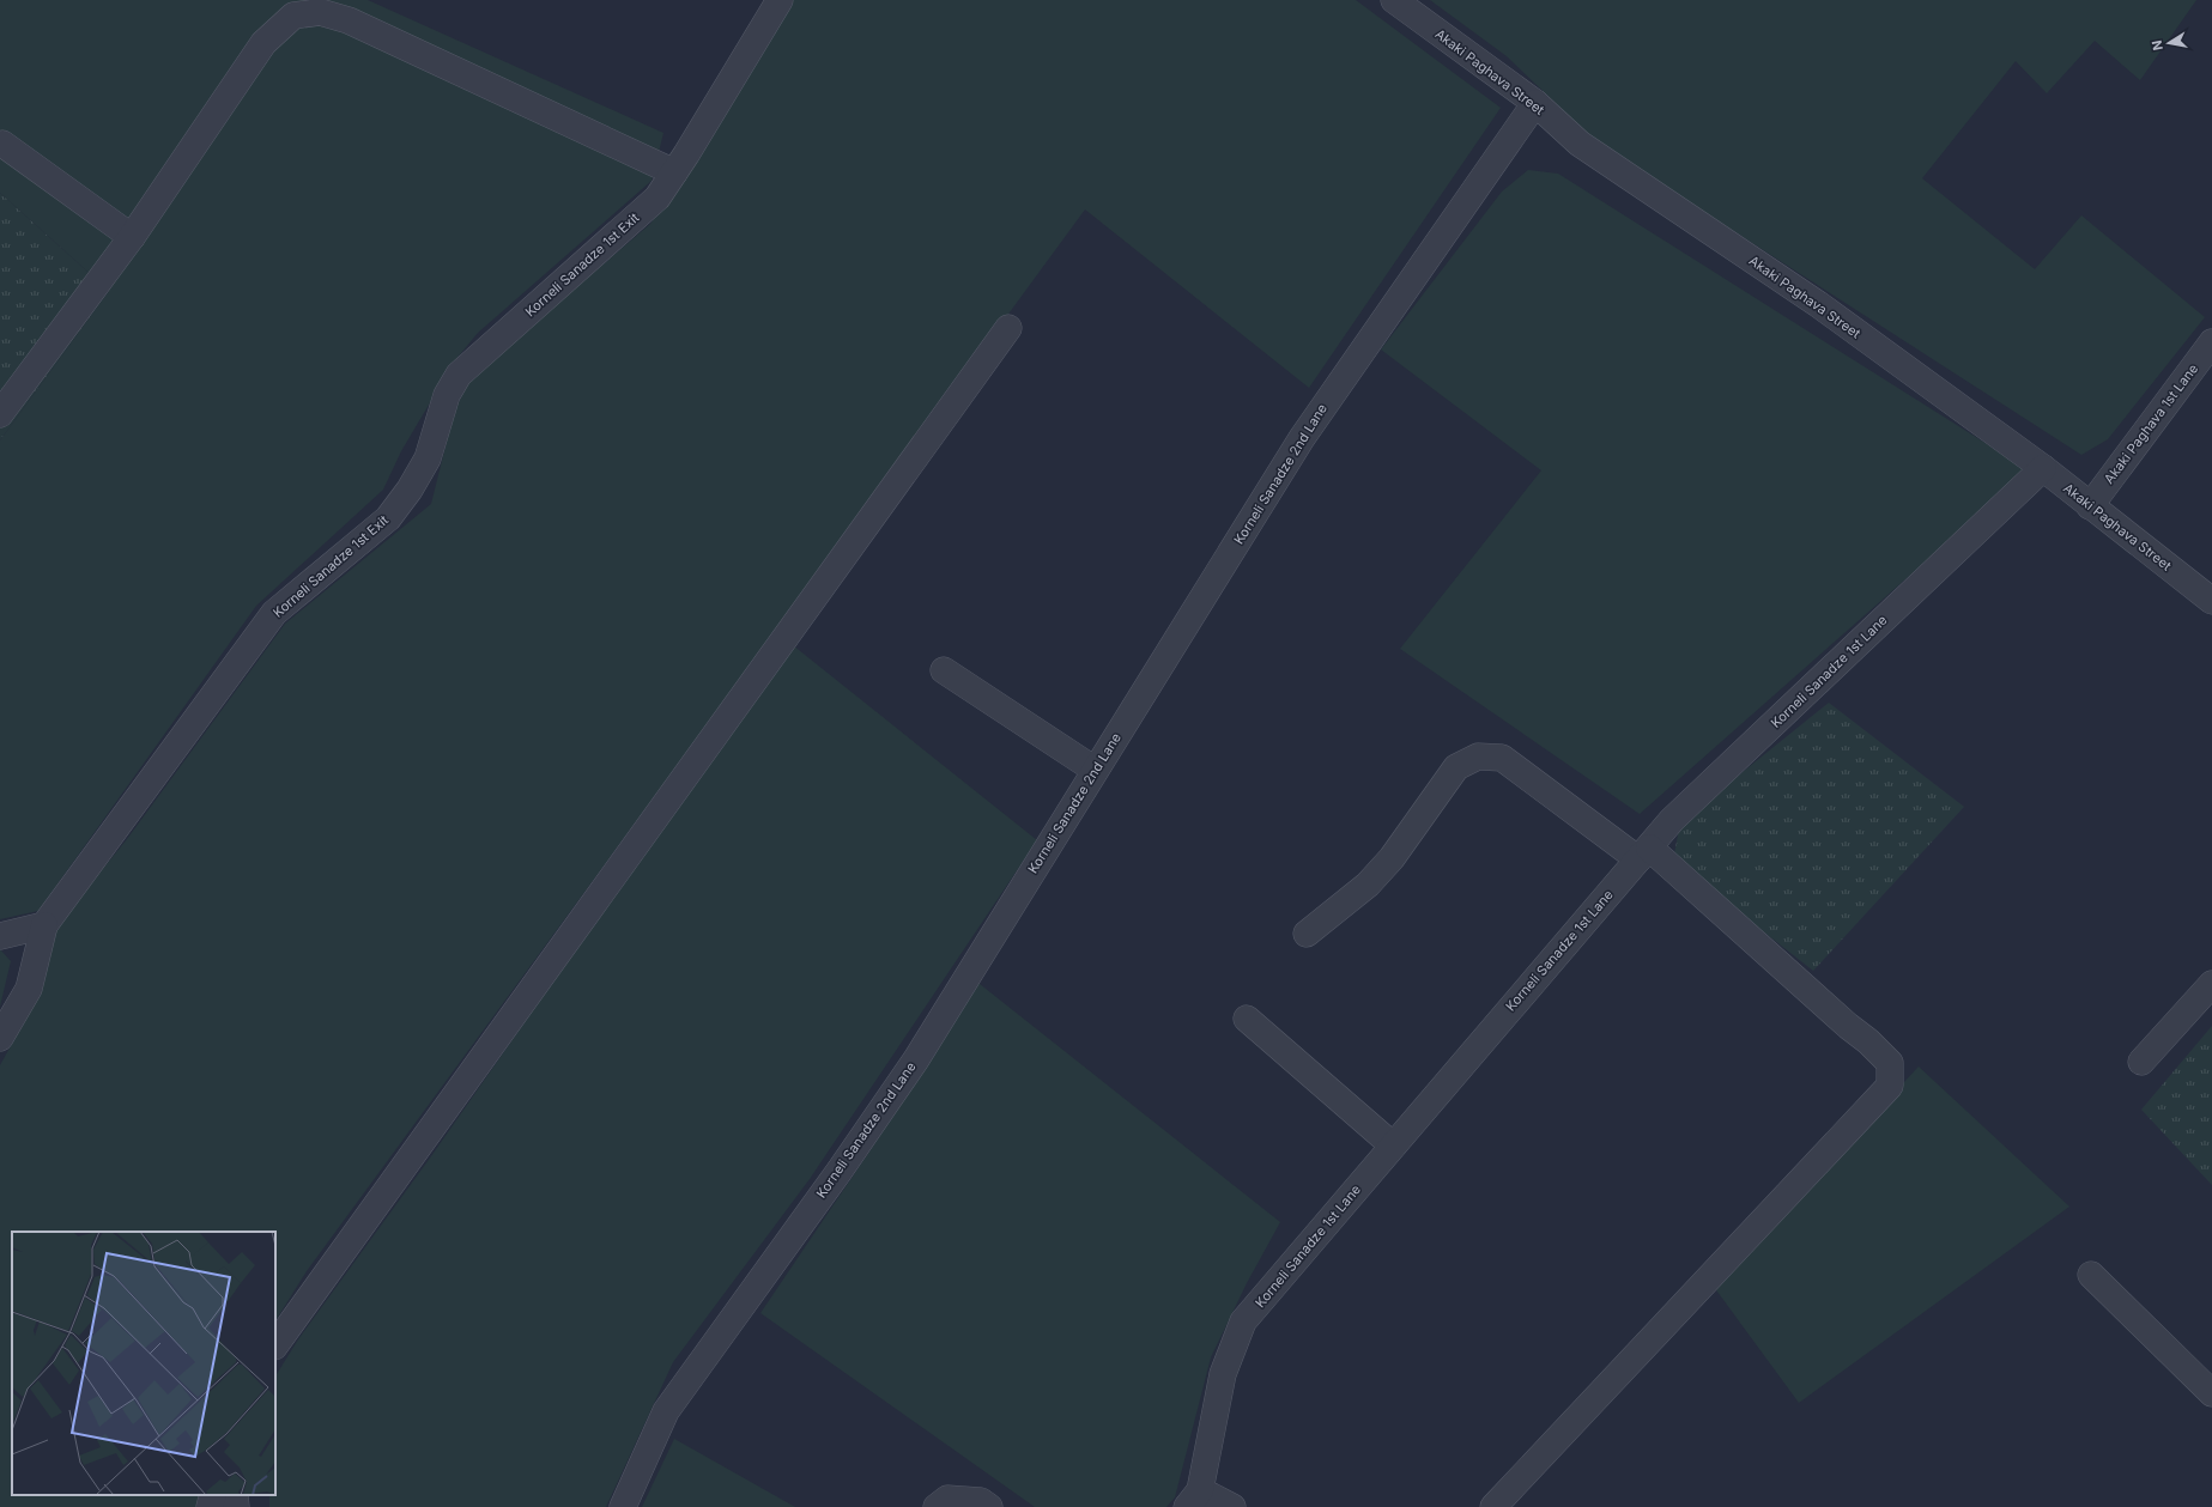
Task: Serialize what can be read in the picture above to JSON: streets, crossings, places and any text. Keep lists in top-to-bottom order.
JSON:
{
  "streets": {
    "street": [
      "Akaki Paghava Street",
      "Korneli Sanadze 1st Exit",
      "Akaki Paghava 1st Lane",
      "Korneli Sanadze 2nd Lane",
      "Korneli Sanadze 1st Lane"
    ]
  },
  "crossings": [
    ["Akaki Paghava Street", "Akaki Paghava 1st Lane"],
    ["Akaki Paghava Street", "Korneli Sanadze 2nd Lane"],
    ["Akaki Paghava Street", "Korneli Sanadze 1st Lane"]
  ],
  "north": "left"
}
